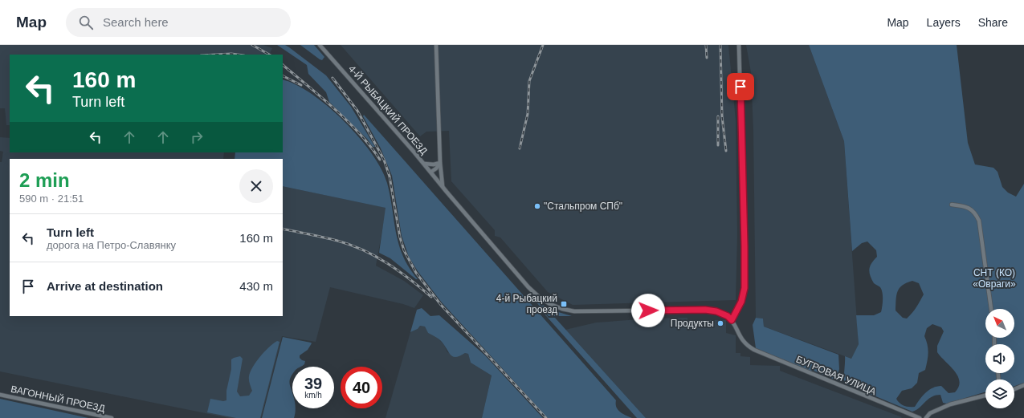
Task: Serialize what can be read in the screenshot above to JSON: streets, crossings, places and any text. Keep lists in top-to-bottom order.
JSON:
{
  "streets": {
    "street": ["4-Й РЫБАЦКИЙ ПРОЕЗД", "БУГРОВАЯ УЛИЦА", "ВАГОННЫЙ ПРОЕЗД"]
  },
  "crossings": [
    ["4-Й РЫБАЦКИЙ ПРОЕЗД", "БУГРОВАЯ УЛИЦА"]
  ],
  "parks": ["СНТ (КО) «Овраги»"],
  "places": {
    "other": ["\"Стальпром СПб\"", "Продукты"],
    "transit": ["4-й Рыбацкий проезд"]
  },
  "north": "top left",
  "page": {
    "header": "Map",
    "search": "Search here",
    "nav": ["Map", "Layers", "Share"],
    "turn": ["160 m", "Turn left"],
    "heading": ["2 min", "590 m · 21:51"],
    "list": [
      {
        "name": "Turn left",
        "note": "дорога на Петро-Славянку",
        "value": "160 m"
      },
      {
        "name": "Arrive at destination",
        "value": "430 m"
      }
    ],
    "speed": "39 km/h",
    "limit": "40"
  }
}
